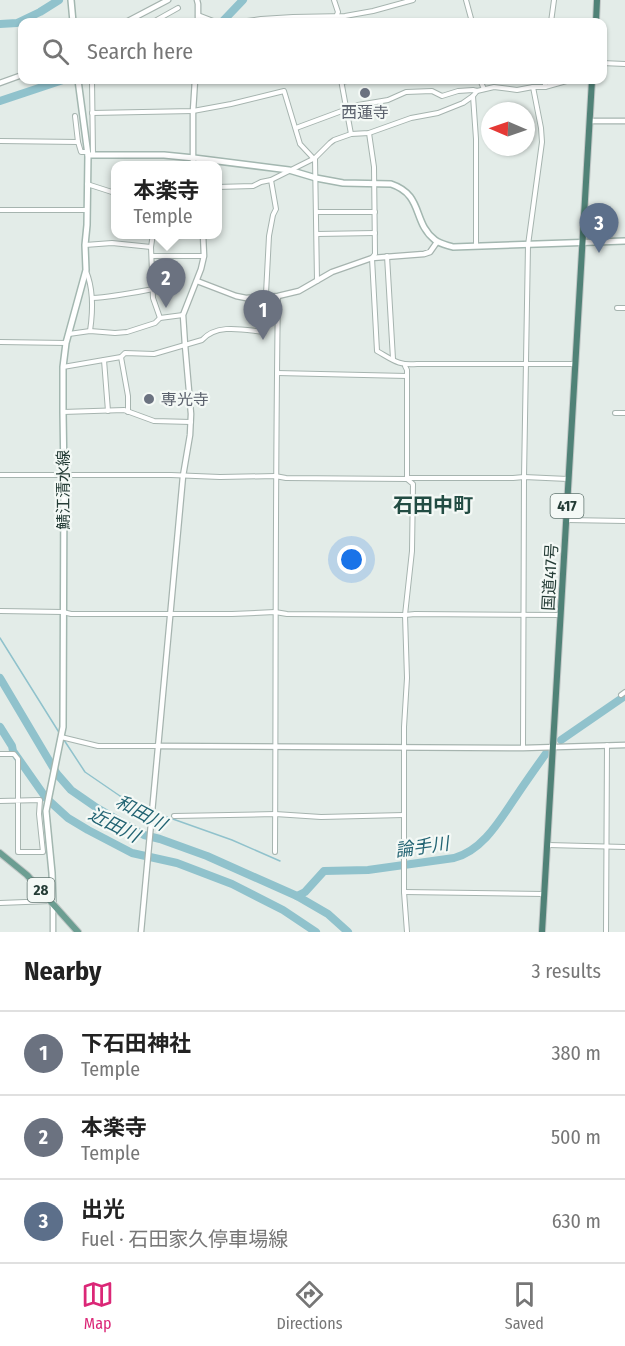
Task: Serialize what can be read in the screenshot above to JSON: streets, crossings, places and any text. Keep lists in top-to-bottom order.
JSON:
{
  "streets": {
    "highway": ["417", "国道417号"],
    "main road": ["鯖江清水線", "28"]
  },
  "crossings": [
    ["鯖江清水線", "28"]
  ],
  "districts": ["石田中町"],
  "water": ["和田川", "近田川", "論手川"],
  "places": ["西蓮寺", "専光寺"],
  "north": "left",
  "page": {
    "search": "Search here",
    "popup": ["本楽寺", "Temple"],
    "pins": ["3", "2", "1"],
    "heading": ["Nearby", "3 results"],
    "list": [
      {
        "mark": "1",
        "name": "下石田神社",
        "note": "Temple",
        "value": "380 m"
      },
      {
        "mark": "2",
        "name": "本楽寺",
        "note": "Temple",
        "value": "500 m"
      },
      {
        "mark": "3",
        "name": "出光",
        "note": "Fuel · 石田家久停車場線",
        "value": "630 m"
      }
    ],
    "nav": ["Map", "Directions", "Saved"]
  }
}
